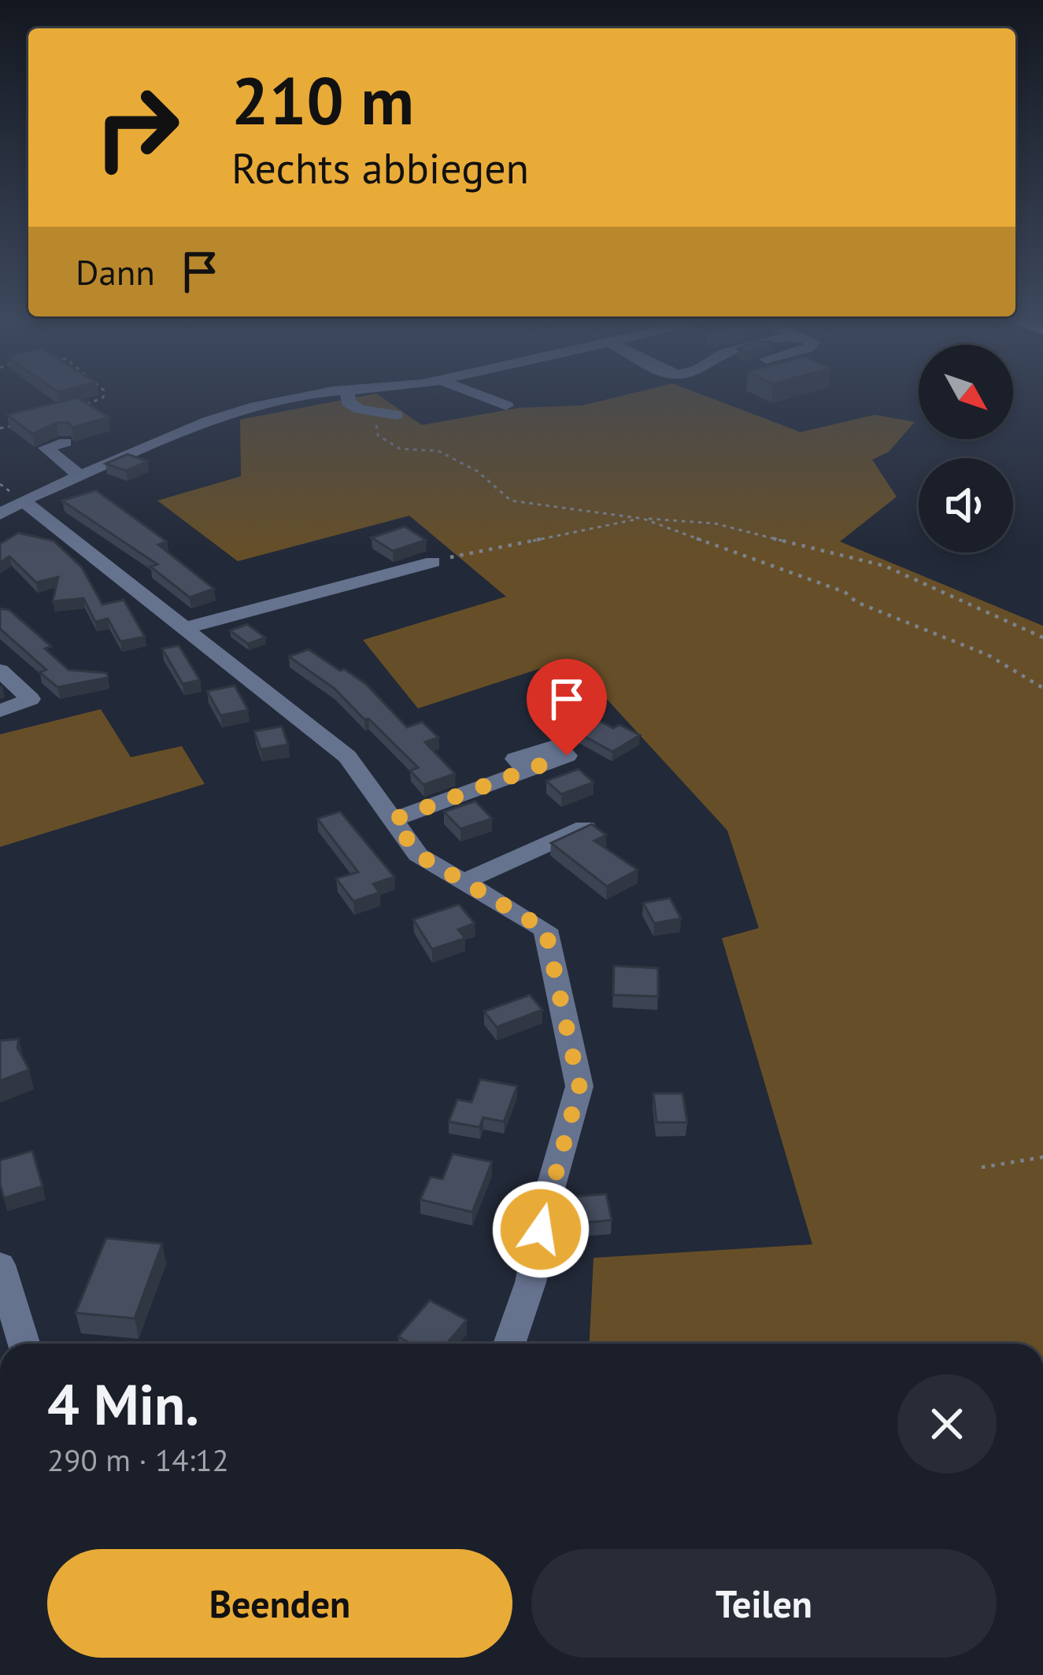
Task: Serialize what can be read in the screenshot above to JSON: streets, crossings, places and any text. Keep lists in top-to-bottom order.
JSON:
{
  "north": "bottom right",
  "page": {
    "turn": ["210 m", "Rechts abbiegen"],
    "then": "Dann",
    "heading": ["4 Min.", "290 m · 14:12"],
    "buttons": ["Beenden", "Teilen"]
  }
}
